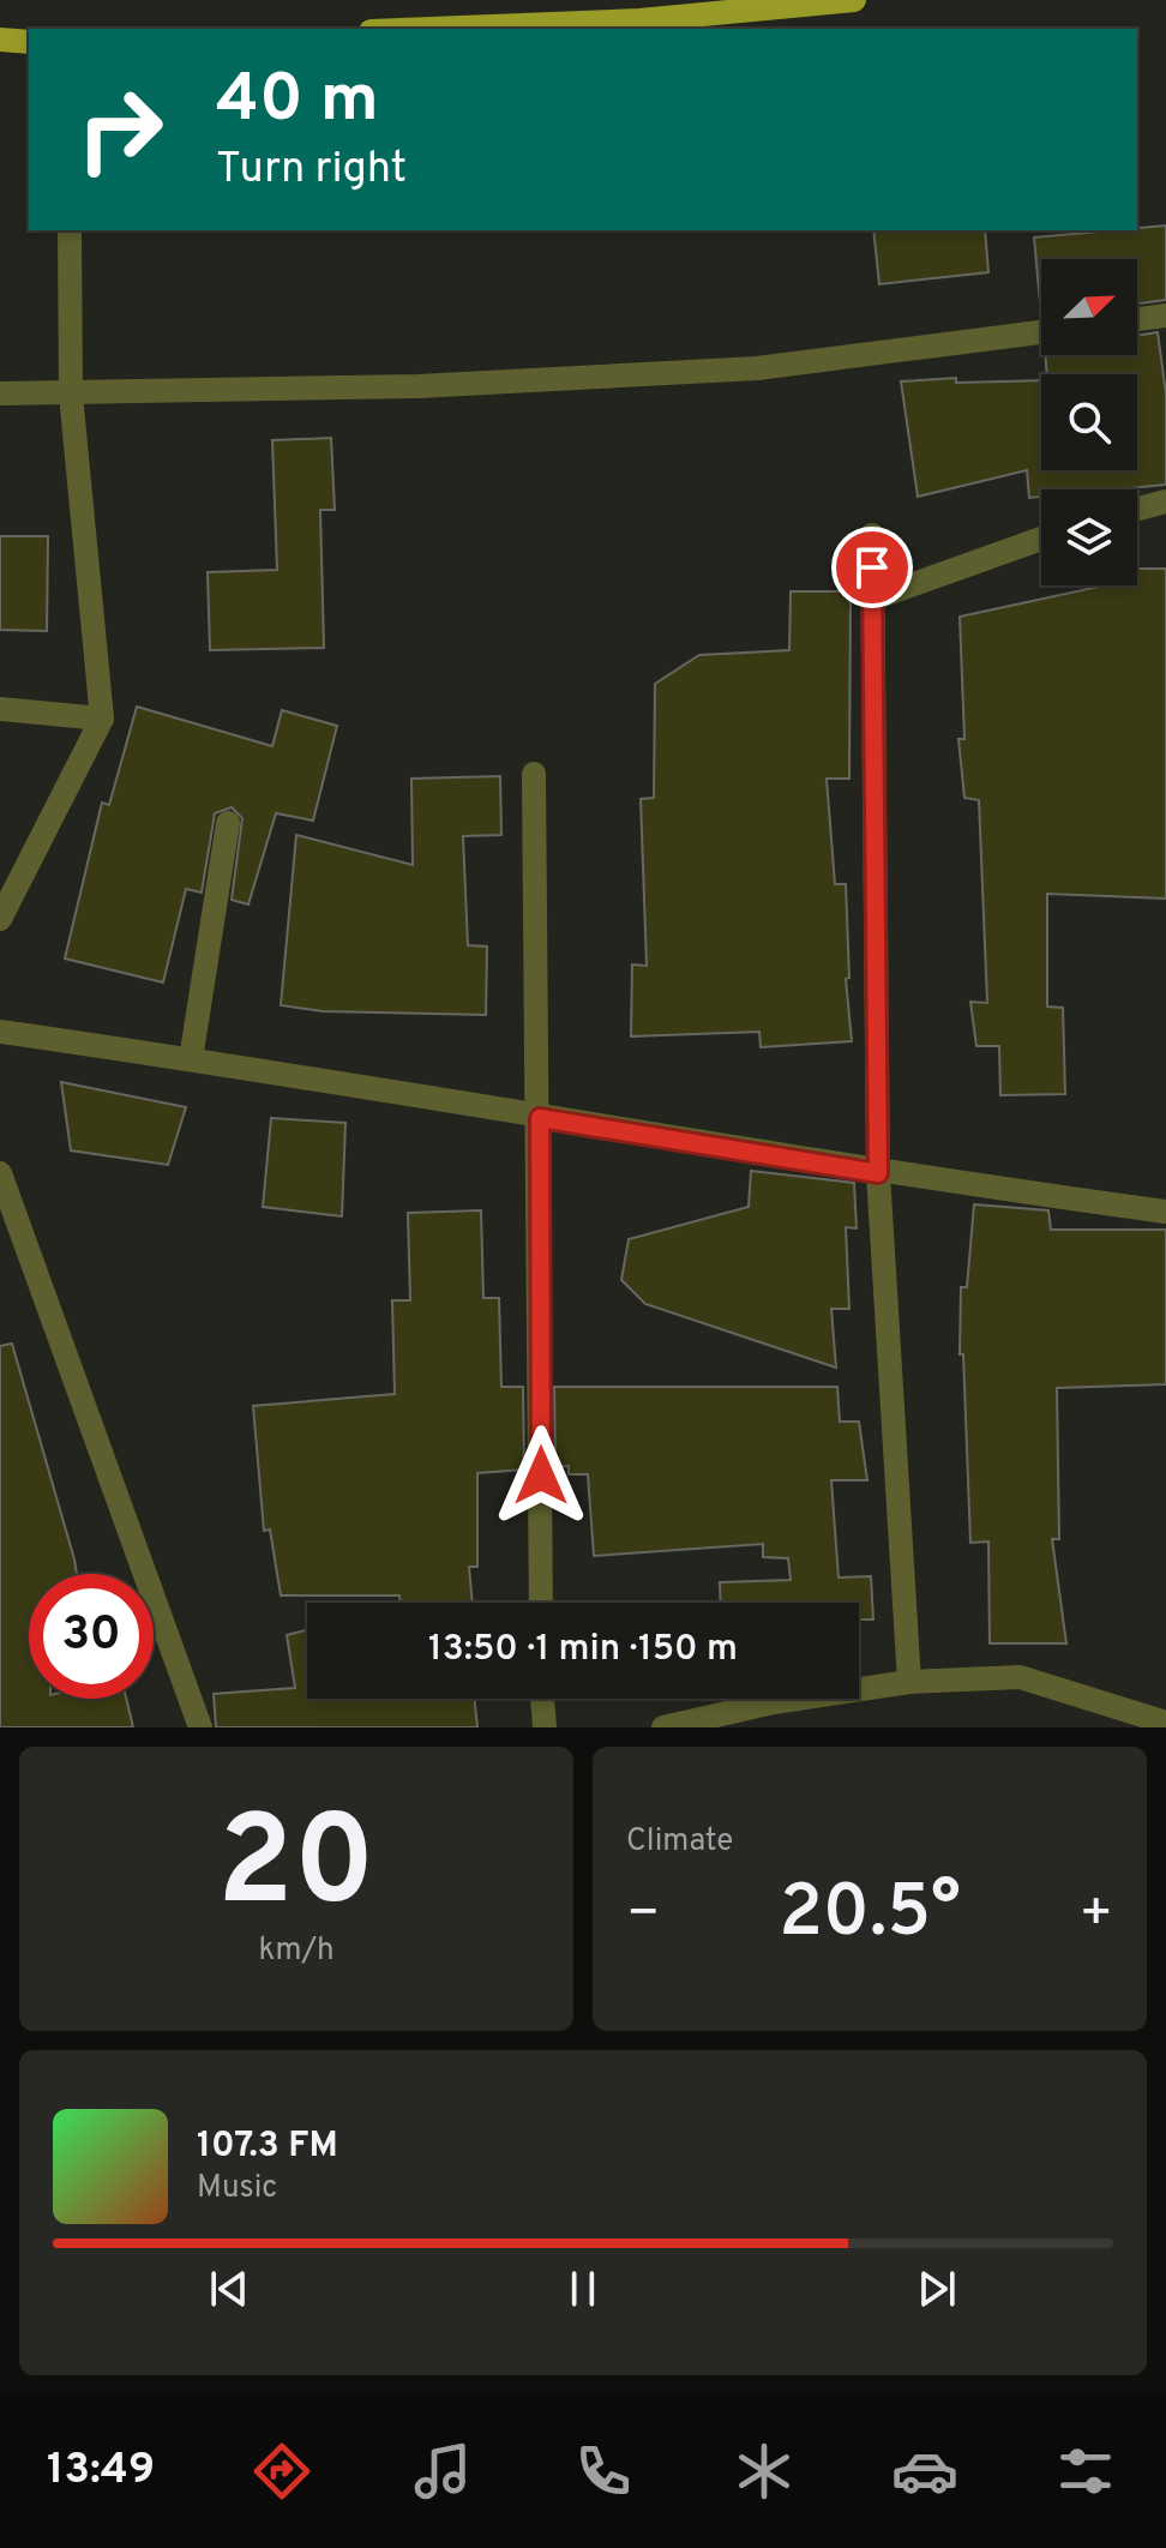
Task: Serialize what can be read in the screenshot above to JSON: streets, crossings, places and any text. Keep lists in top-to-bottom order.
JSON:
{
  "north": "top right",
  "page": {
    "turn": ["40 m", "Turn right"],
    "limit": "30",
    "trip": "13:50 · 1 min · 150 m",
    "tile": [
      ["20", "km/h"],
      "Climate"
    ],
    "heat": ["−", "20.5°", "+"],
    "song": ["107.3 FM", "Music"],
    "tabs": "13:49"
  }
}
